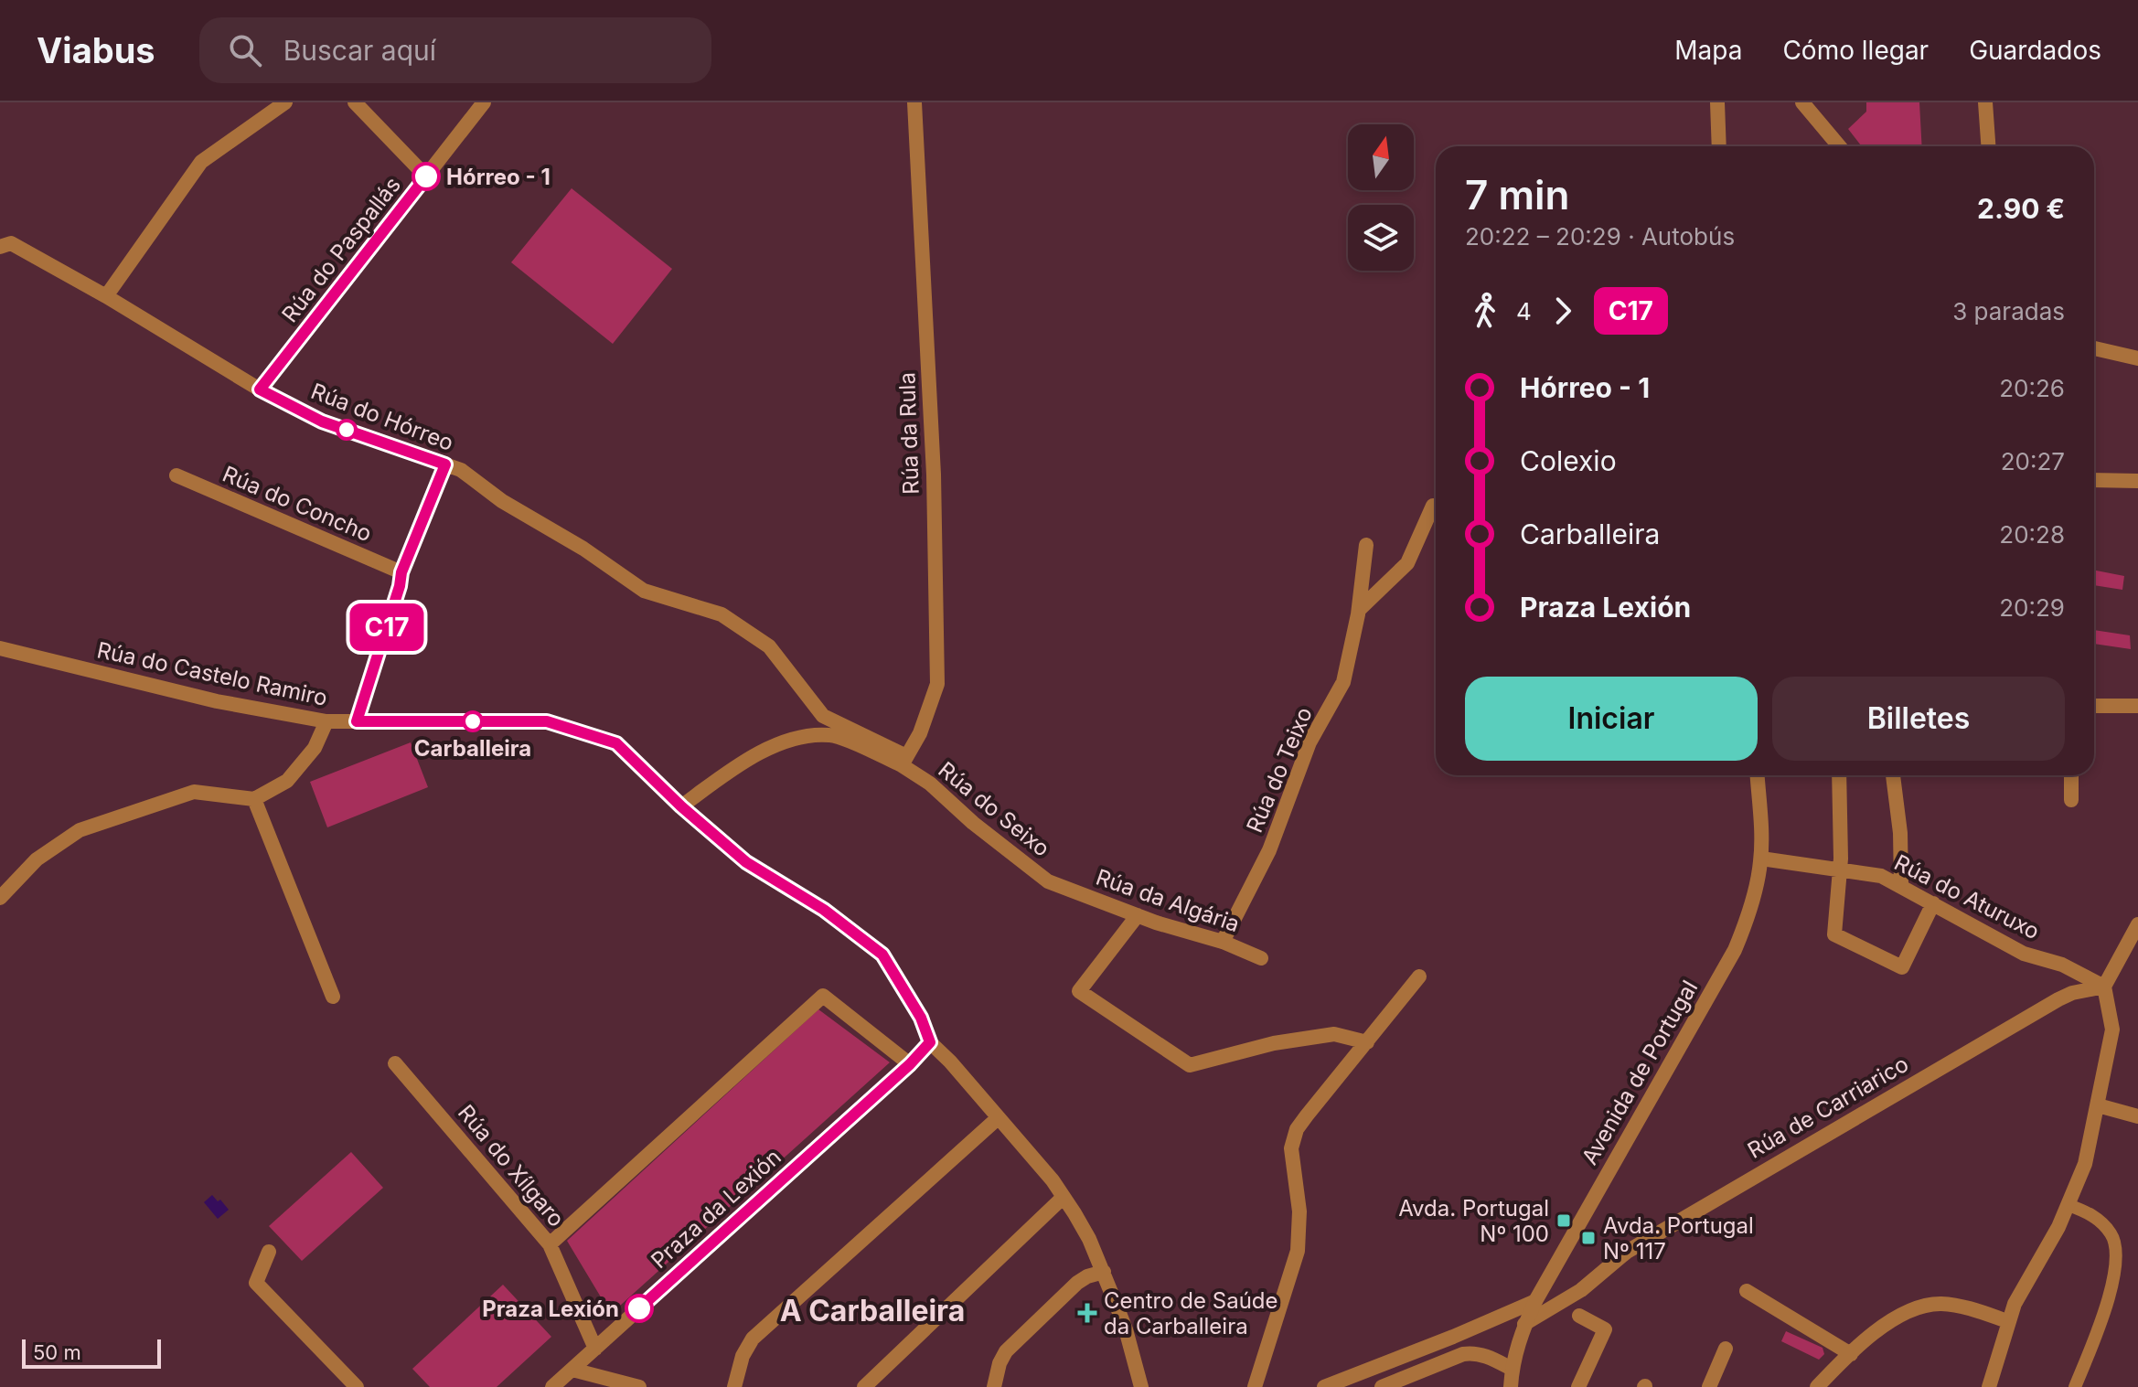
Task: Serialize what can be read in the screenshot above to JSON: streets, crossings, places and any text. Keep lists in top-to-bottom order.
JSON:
{
  "streets": {
    "street": [
      "Rúa do Paspallás",
      "Rúa do Hórreo",
      "Rúa da Rula",
      "Rúa do Concho",
      "Rúa do Castelo Ramiro",
      "Rúa do Teixo",
      "Rúa do Seixo",
      "Rúa do Aturuxo",
      "Rúa da Algária",
      "Avenida de Portugal",
      "Rúa de Carriarico",
      "Rúa do Xílgaro",
      "Praza da Lexión"
    ]
  },
  "crossings": [
    ["Rúa do Paspallás", "Rúa do Hórreo"],
    ["Rúa do Hórreo", "Rúa do Seixo"],
    ["Rúa da Rula", "Rúa do Seixo"],
    ["Rúa do Castelo Ramiro", "Rúa do Seixo"],
    ["Rúa do Castelo Ramiro", "Praza da Lexión"],
    ["Rúa do Teixo", "Rúa da Algária"],
    ["Rúa do Seixo", "Rúa da Algária"],
    ["Rúa do Aturuxo", "Avenida de Portugal"],
    ["Rúa do Aturuxo", "Rúa de Carriarico"],
    ["Avenida de Portugal", "Rúa de Carriarico"],
    ["Rúa do Xílgaro", "Praza da Lexión"]
  ],
  "districts": ["A Carballeira"],
  "places": {
    "other": ["Hórreo - 1", "Carballeira", "Praza Lexión"],
    "transit": ["Avda. Portugal Nº 100", "Avda. Portugal Nº 117"],
    "health": ["Centro de Saúde da Carballeira"]
  },
  "lines": ["bus line C17"],
  "scale_bar": "50 m",
  "north": "top",
  "page": {
    "header": "Viabus",
    "search": "Buscar aquí",
    "nav": ["Mapa", "Cómo llegar", "Guardados"],
    "on_map": "C17",
    "heading": ["7 min", "20:22 – 20:29 · Autobús", "2.90 €"],
    "legs": ["4", "C17", "3 paradas"],
    "list": [
      {
        "name": "Hórreo - 1",
        "value": "20:26"
      },
      {
        "name": "Colexio",
        "value": "20:27"
      },
      {
        "name": "Carballeira",
        "value": "20:28"
      },
      {
        "name": "Praza Lexión",
        "value": "20:29"
      }
    ],
    "buttons": ["Iniciar", "Billetes"],
    "scale": "50 m"
  }
}
